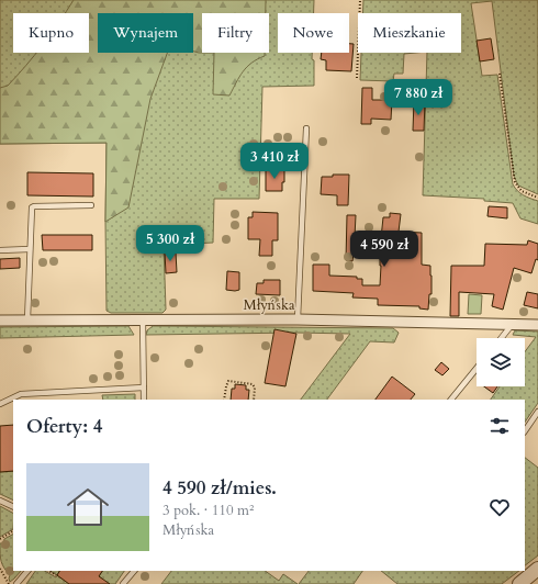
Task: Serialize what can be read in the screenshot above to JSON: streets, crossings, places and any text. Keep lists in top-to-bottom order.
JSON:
{
  "streets": {
    "street": ["Młyńska"]
  },
  "page": {
    "chip": [
      "Kupno",
      "Wynajem",
      "Filtry",
      "Nowe",
      "Mieszkanie"
    ],
    "price": [
      "7 880 zł",
      "3 410 zł",
      "5 300 zł",
      "4 590 zł"
    ],
    "heading": "Oferty: 4",
    "list": [
      {
        "name": "4 590 zł/mies.",
        "note": "3 pok. · 110 m² · Młyńska"
      }
    ]
  }
}
